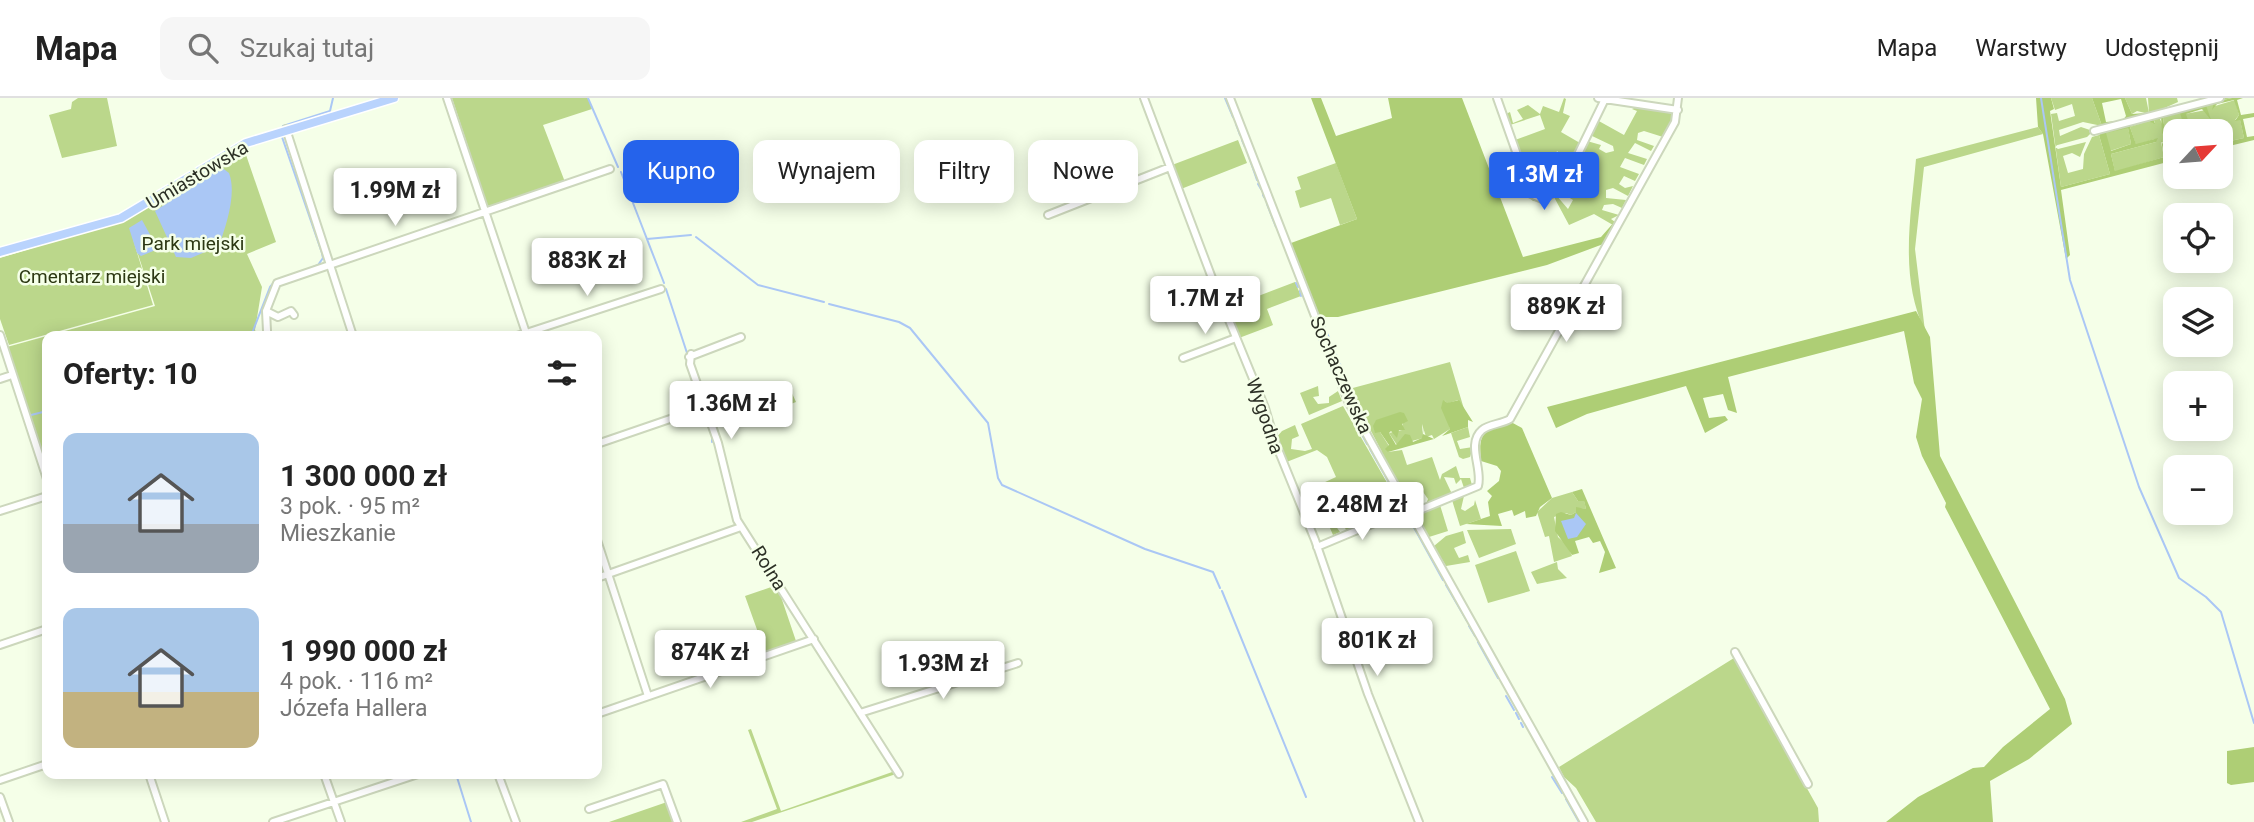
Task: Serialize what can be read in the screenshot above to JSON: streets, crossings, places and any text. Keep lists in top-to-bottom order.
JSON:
{
  "streets": {
    "main road": ["Umiastowska"],
    "street": ["Sochaczewska", "Wygodna", "Rolna"]
  },
  "parks": ["Park miejski", "Cmentarz miejski"],
  "north": "top right",
  "page": {
    "header": "Mapa",
    "search": "Szukaj tutaj",
    "nav": ["Mapa", "Warstwy", "Udostępnij"],
    "map_buttons": ["+", "−"],
    "chip": [
      "Kupno",
      "Wynajem",
      "Filtry",
      "Nowe"
    ],
    "price": [
      "1.3M zł",
      "1.99M zł",
      "883K zł",
      "1.7M zł",
      "889K zł",
      "1.36M zł",
      "2.48M zł",
      "801K zł",
      "874K zł",
      "1.93M zł"
    ],
    "heading": "Oferty: 10",
    "list": [
      {
        "name": "1 300 000 zł",
        "note": "3 pok. · 95 m² · Mieszkanie"
      },
      {
        "name": "1 990 000 zł",
        "note": "4 pok. · 116 m² · Józefa Hallera"
      }
    ]
  }
}
